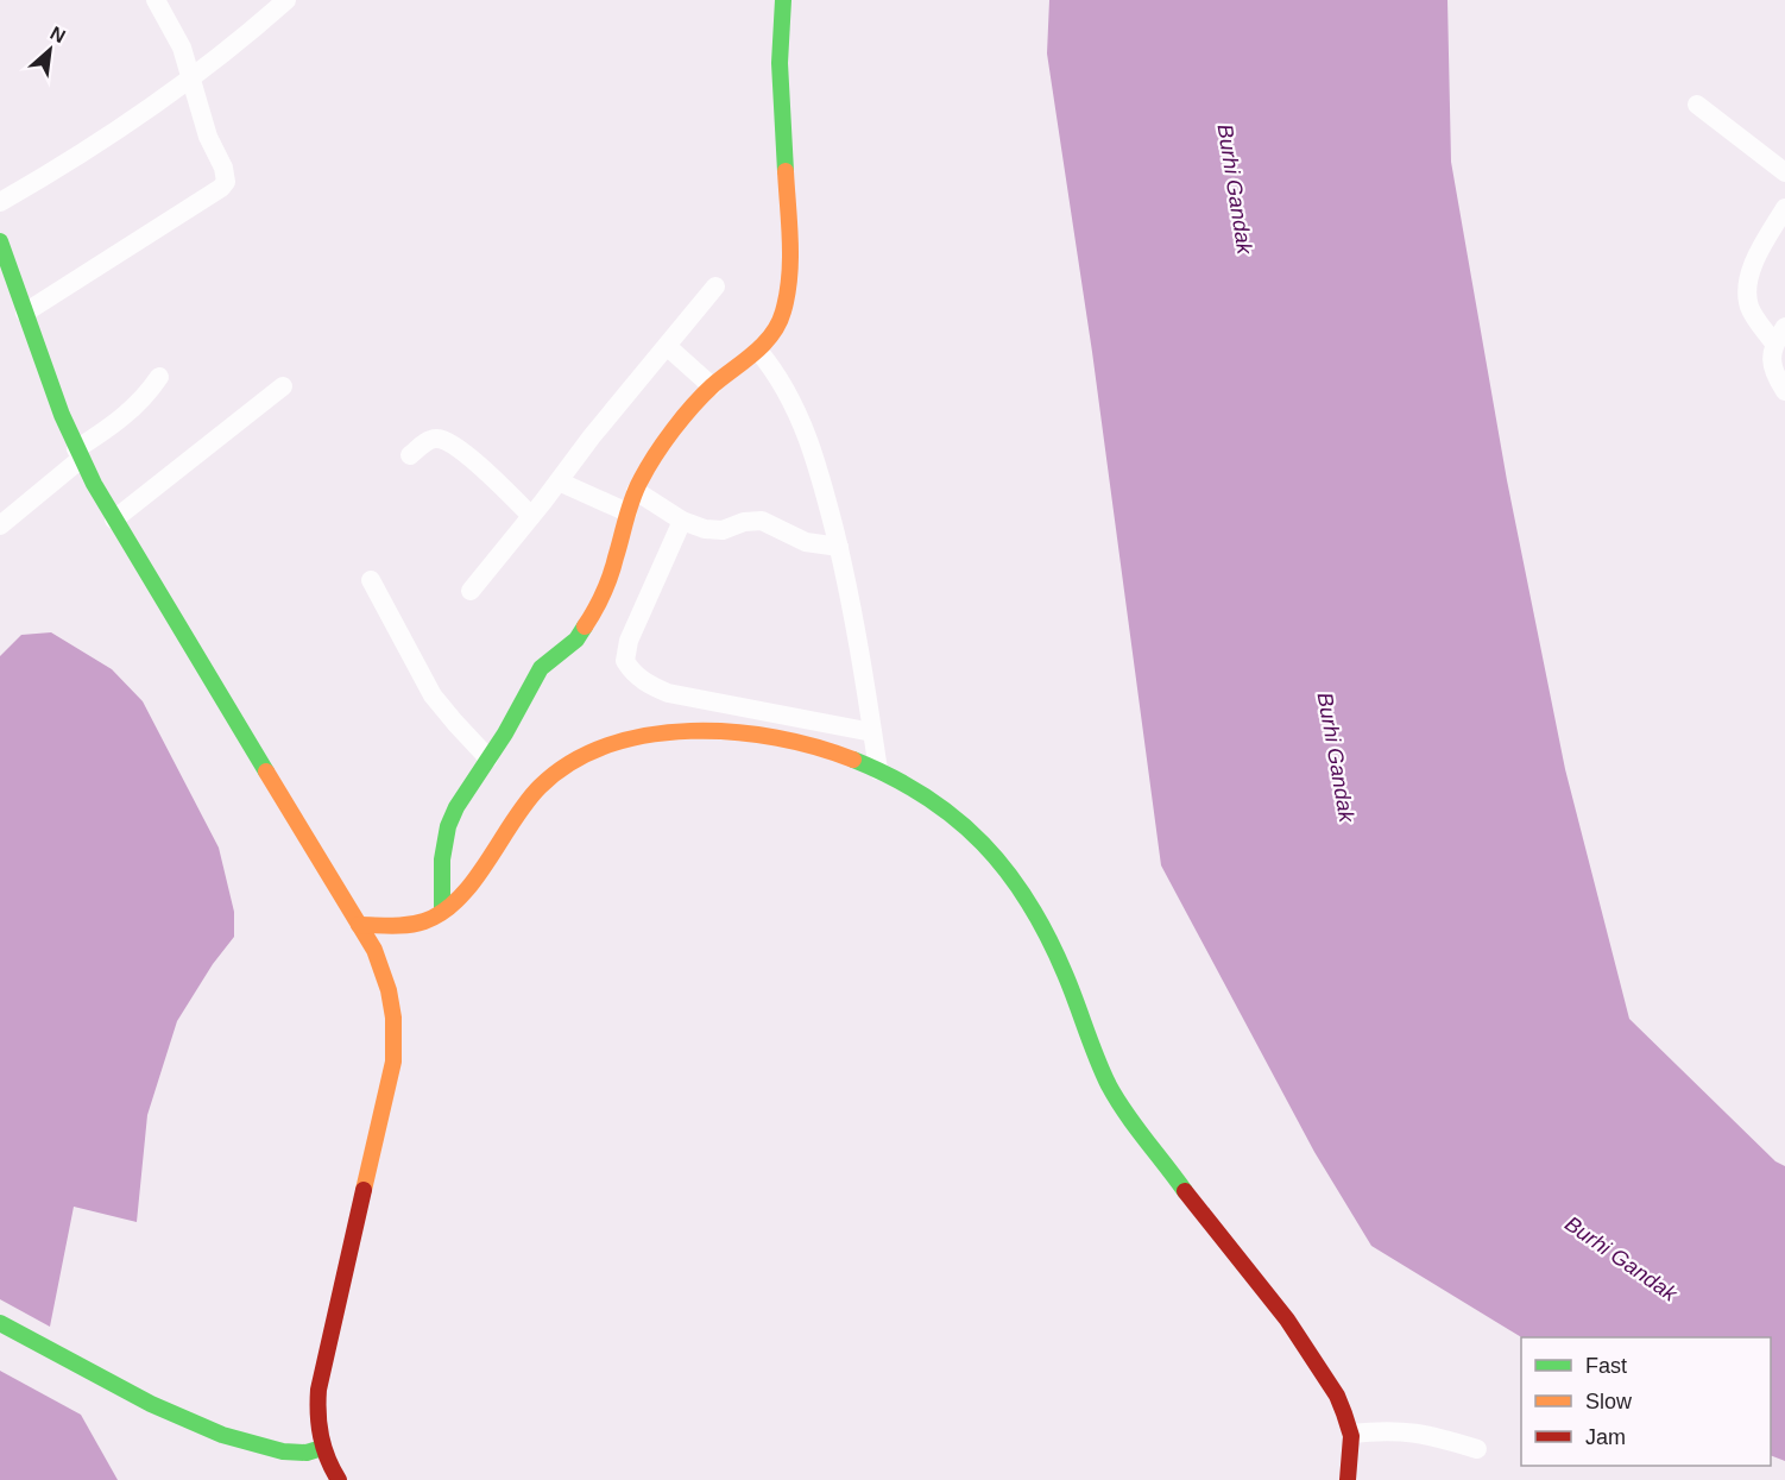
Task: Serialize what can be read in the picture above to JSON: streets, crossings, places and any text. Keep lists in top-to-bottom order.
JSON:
{
  "water": ["Burhi Gandak"],
  "legend": ["Fast", "Slow", "Jam"],
  "north": "top right"
}
